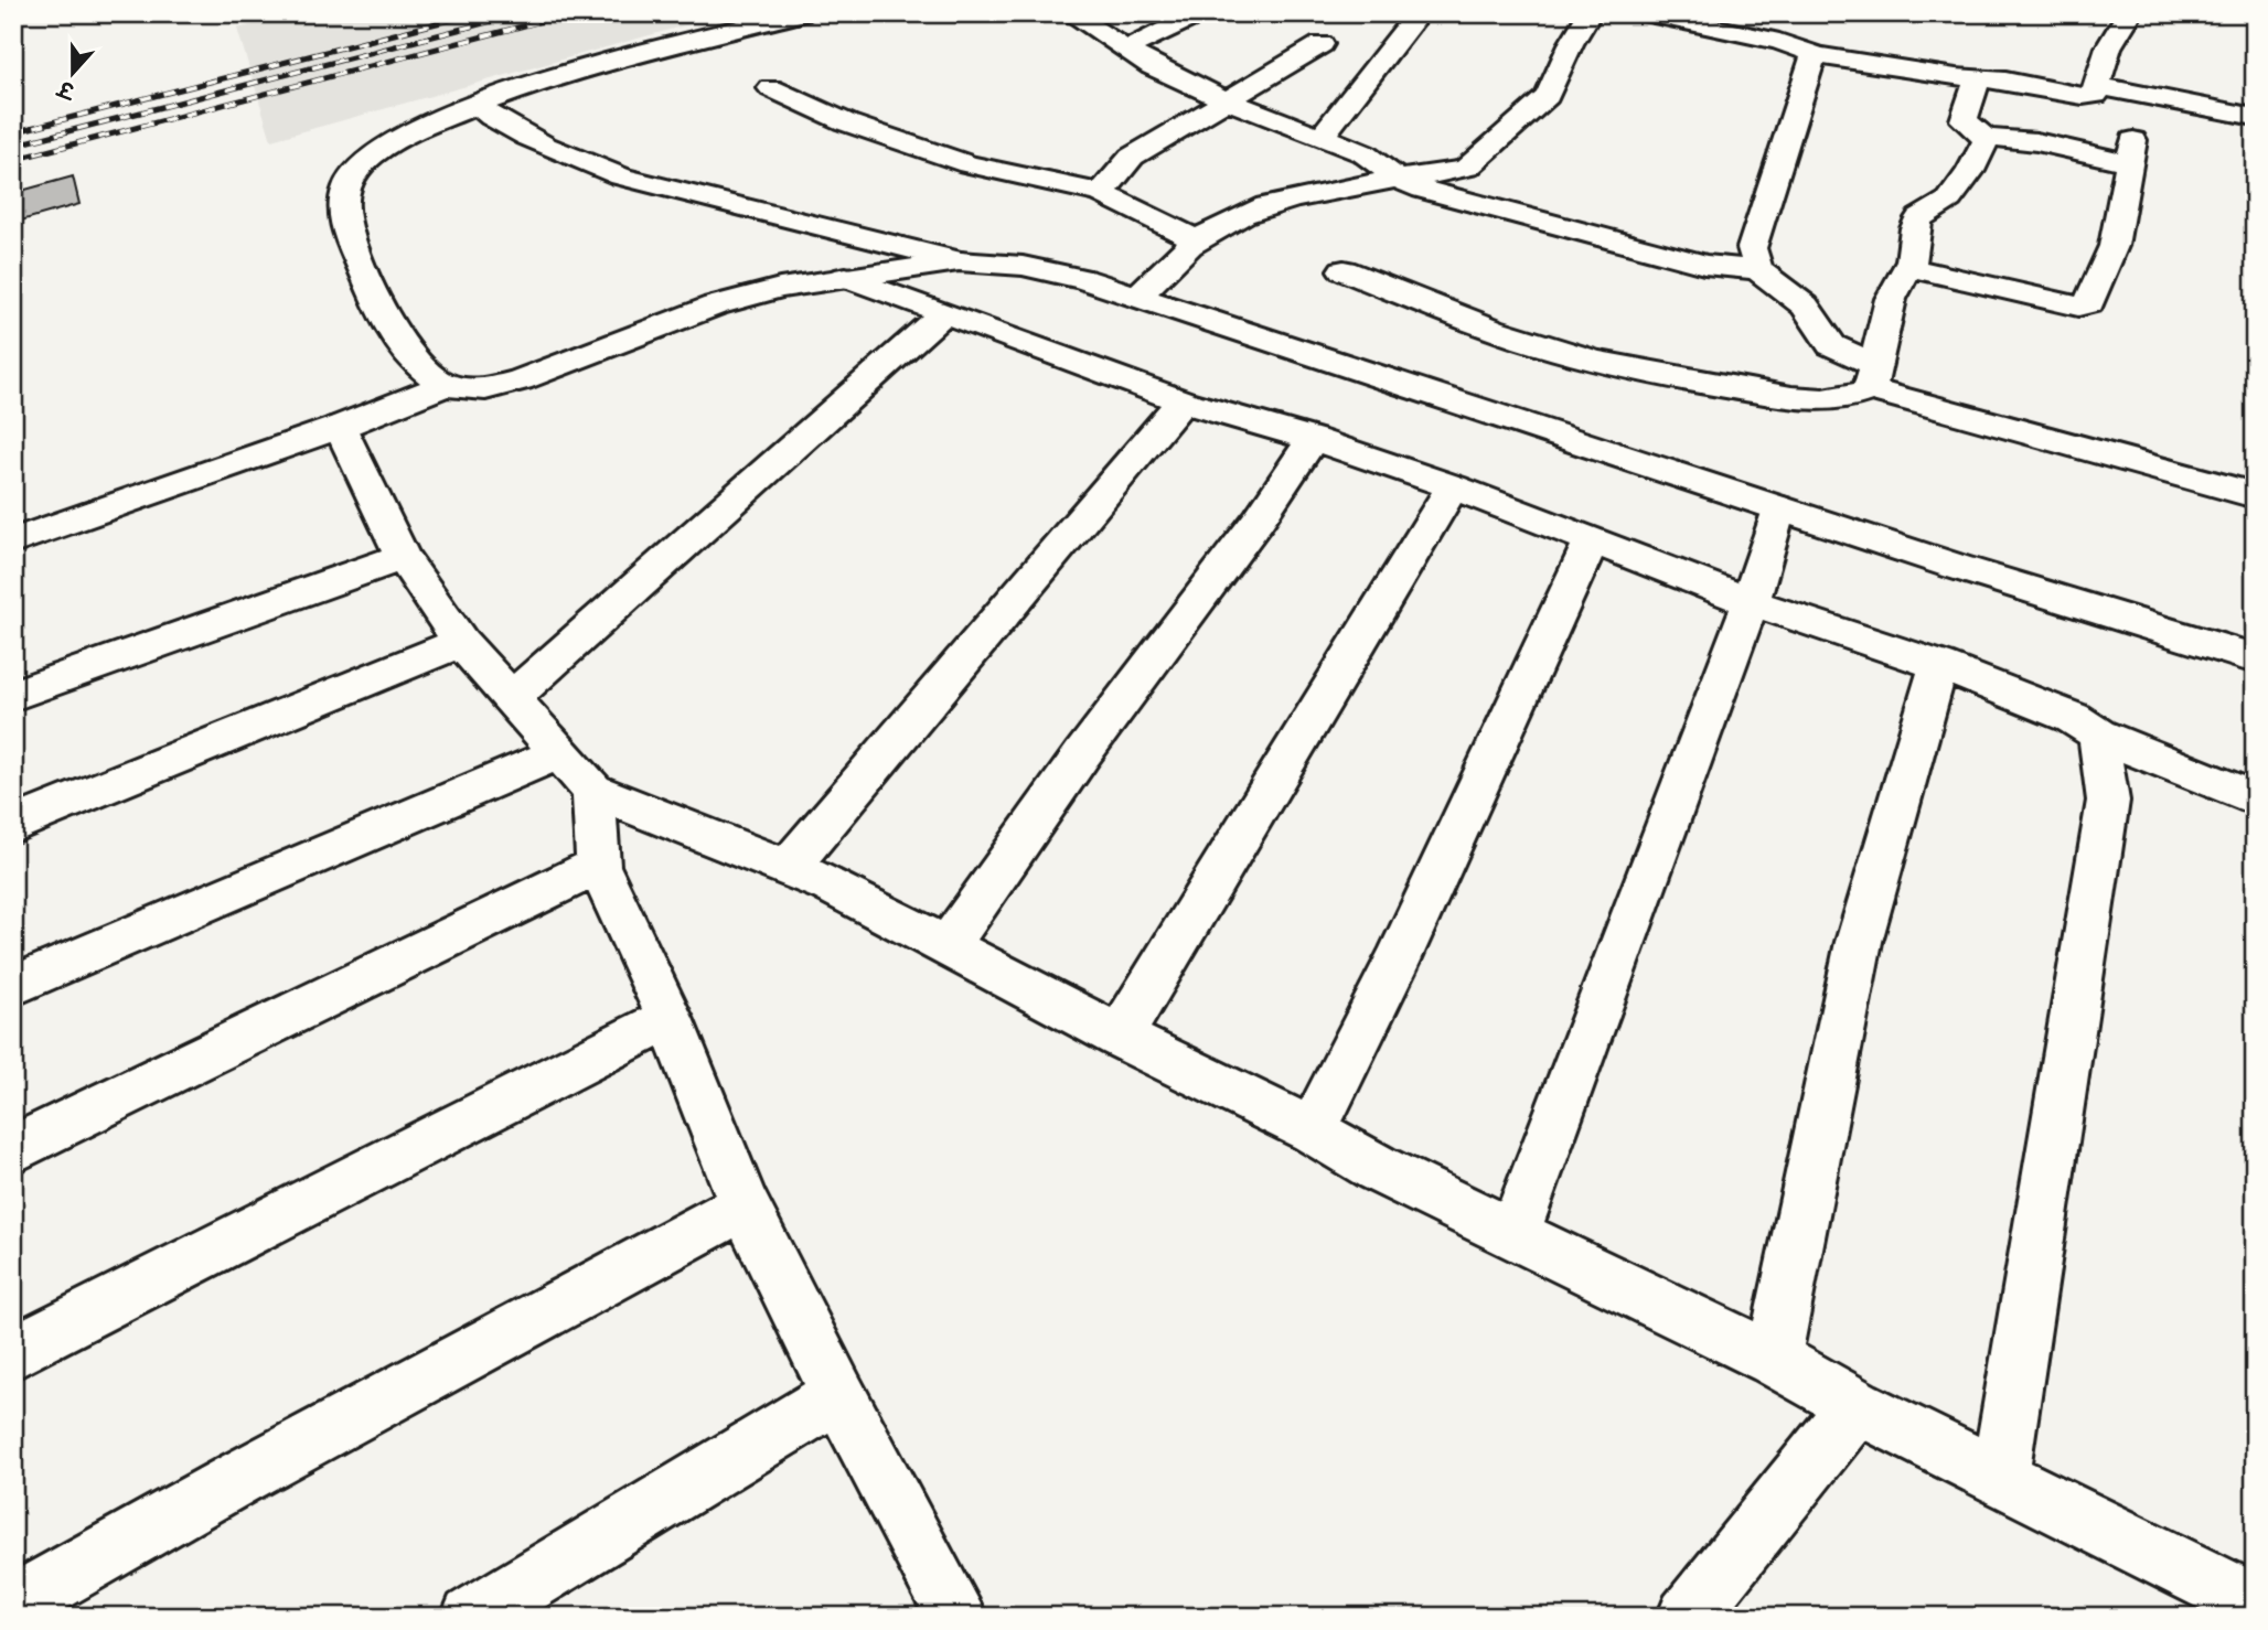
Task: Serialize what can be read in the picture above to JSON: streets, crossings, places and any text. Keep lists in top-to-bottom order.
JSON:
{
  "north": "bottom"
}
